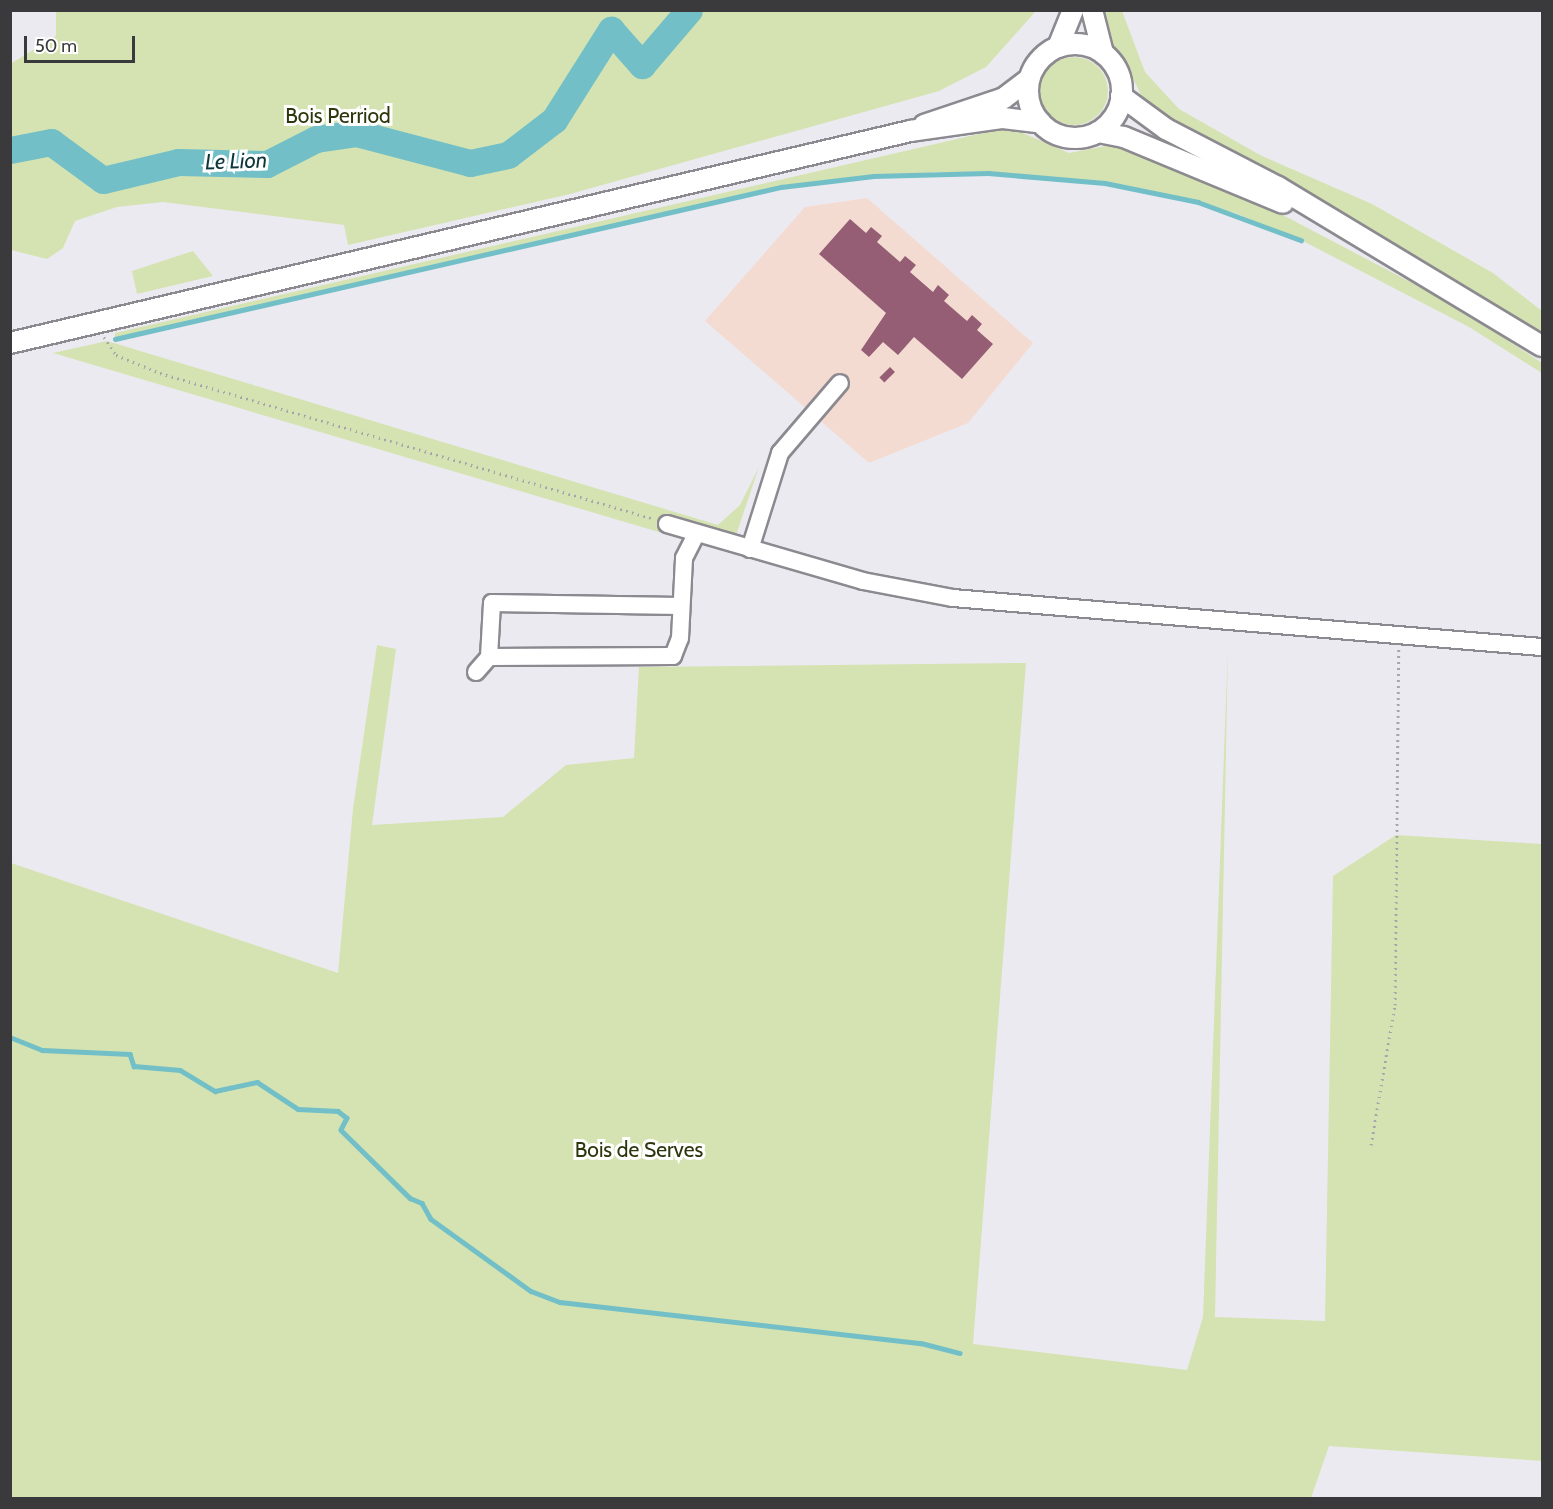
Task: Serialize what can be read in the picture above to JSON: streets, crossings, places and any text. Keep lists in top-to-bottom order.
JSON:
{
  "water": ["Le Lion"],
  "parks": ["Bois Perriod", "Bois de Serves"],
  "scale_bar": "50 m"
}
